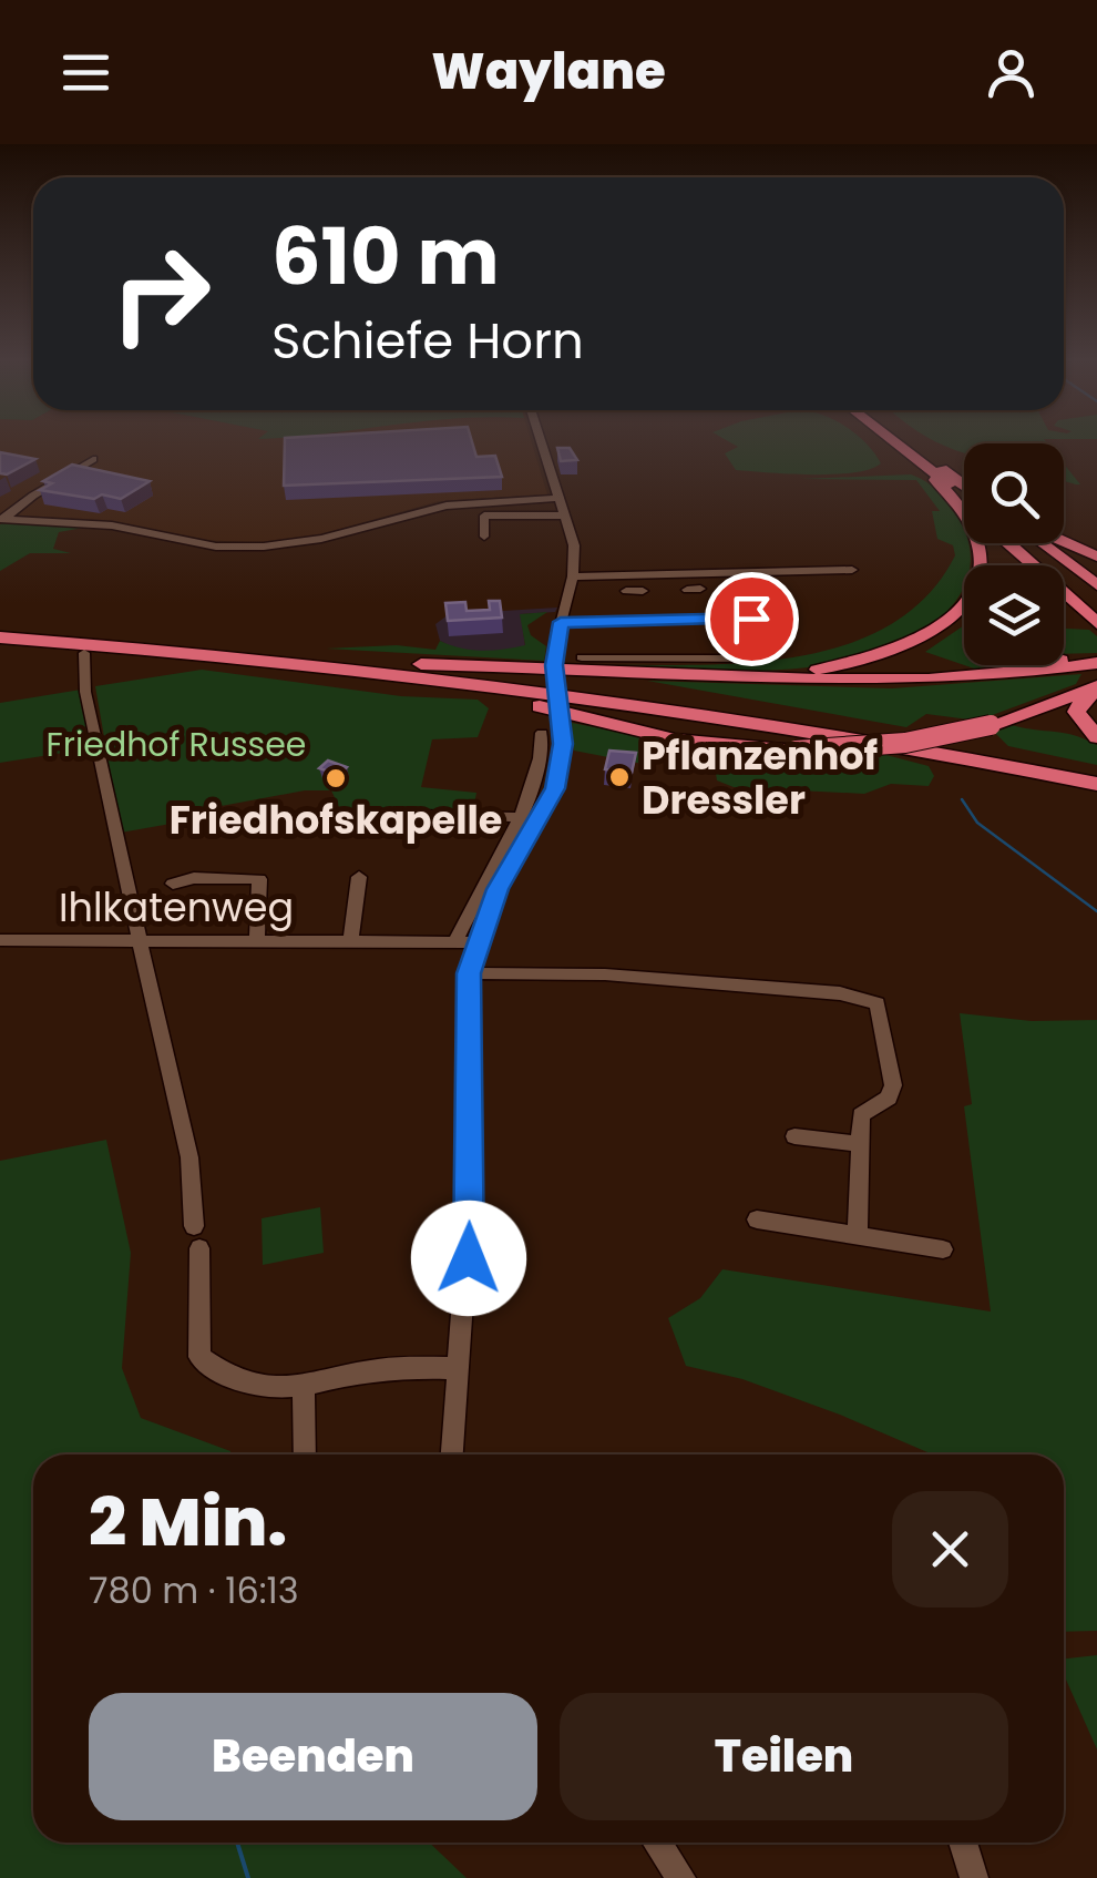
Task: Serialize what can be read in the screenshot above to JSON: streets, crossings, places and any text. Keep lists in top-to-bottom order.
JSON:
{
  "streets": {
    "street": ["Ihlkatenweg"]
  },
  "parks": ["Friedhof Russee"],
  "places": ["Pflanzenhof Dressler", "Friedhofskapelle"],
  "page": {
    "header": "Waylane",
    "turn": ["610 m", "Schiefe Horn"],
    "heading": ["2 Min.", "780 m · 16:13"],
    "buttons": ["Beenden", "Teilen"]
  }
}
